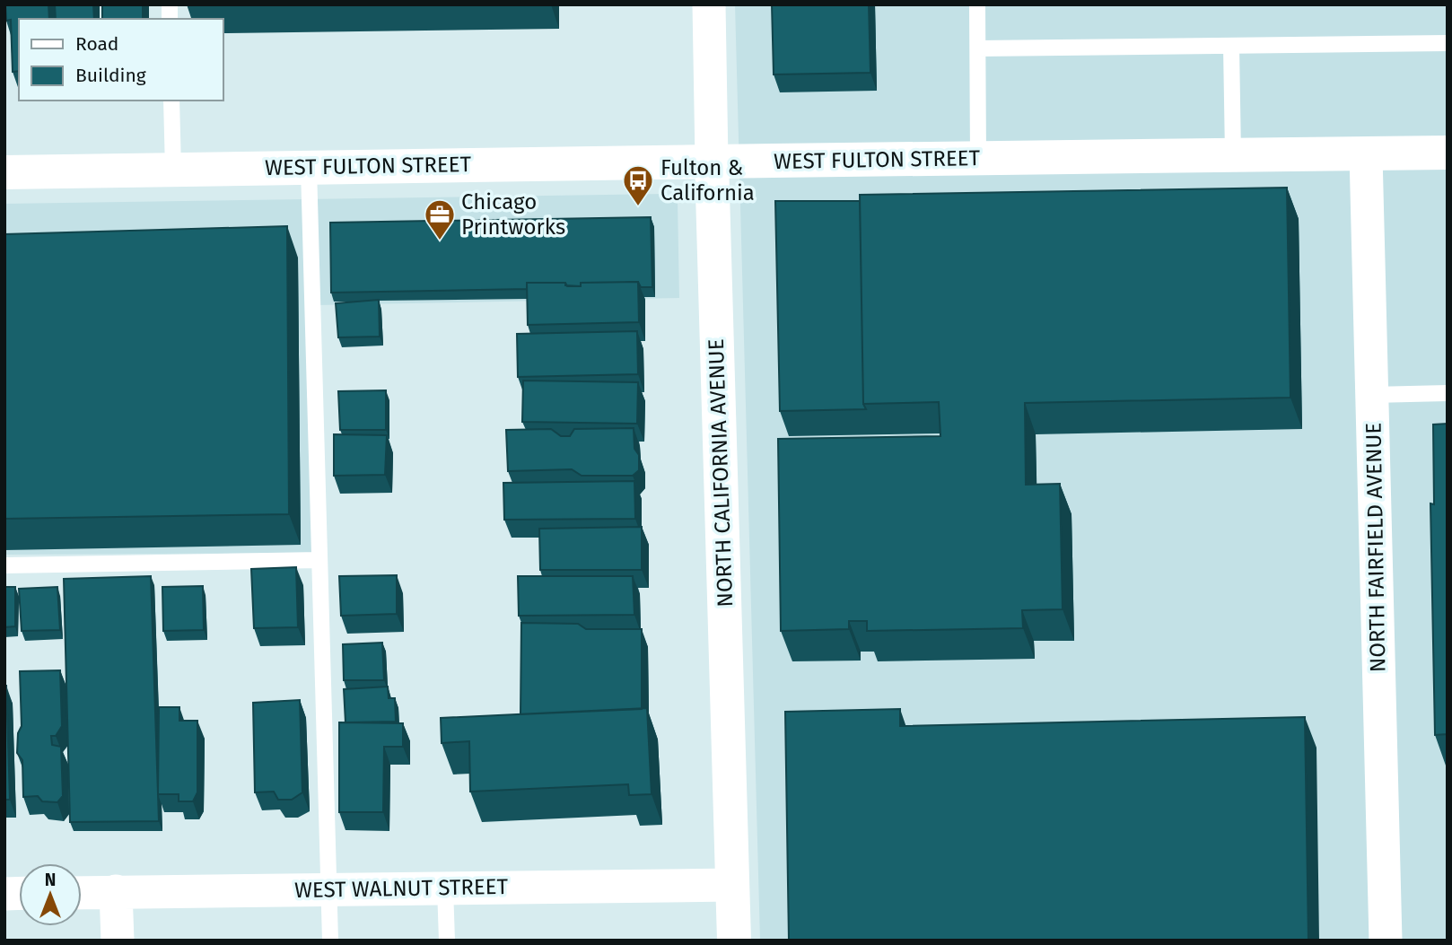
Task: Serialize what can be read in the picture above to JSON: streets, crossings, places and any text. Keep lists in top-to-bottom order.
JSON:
{
  "streets": {
    "street": [
      "WEST FULTON STREET",
      "NORTH CALIFORNIA AVENUE",
      "NORTH FAIRFIELD AVENUE",
      "WEST WALNUT STREET"
    ]
  },
  "crossings": [
    ["WEST FULTON STREET", "NORTH CALIFORNIA AVENUE"],
    ["WEST FULTON STREET", "NORTH FAIRFIELD AVENUE"],
    ["NORTH CALIFORNIA AVENUE", "WEST WALNUT STREET"]
  ],
  "places": {
    "bus stop": ["Fulton & California"],
    "office": ["Chicago Printworks"]
  },
  "legend": ["Road", "Building"],
  "north": "top"
}
